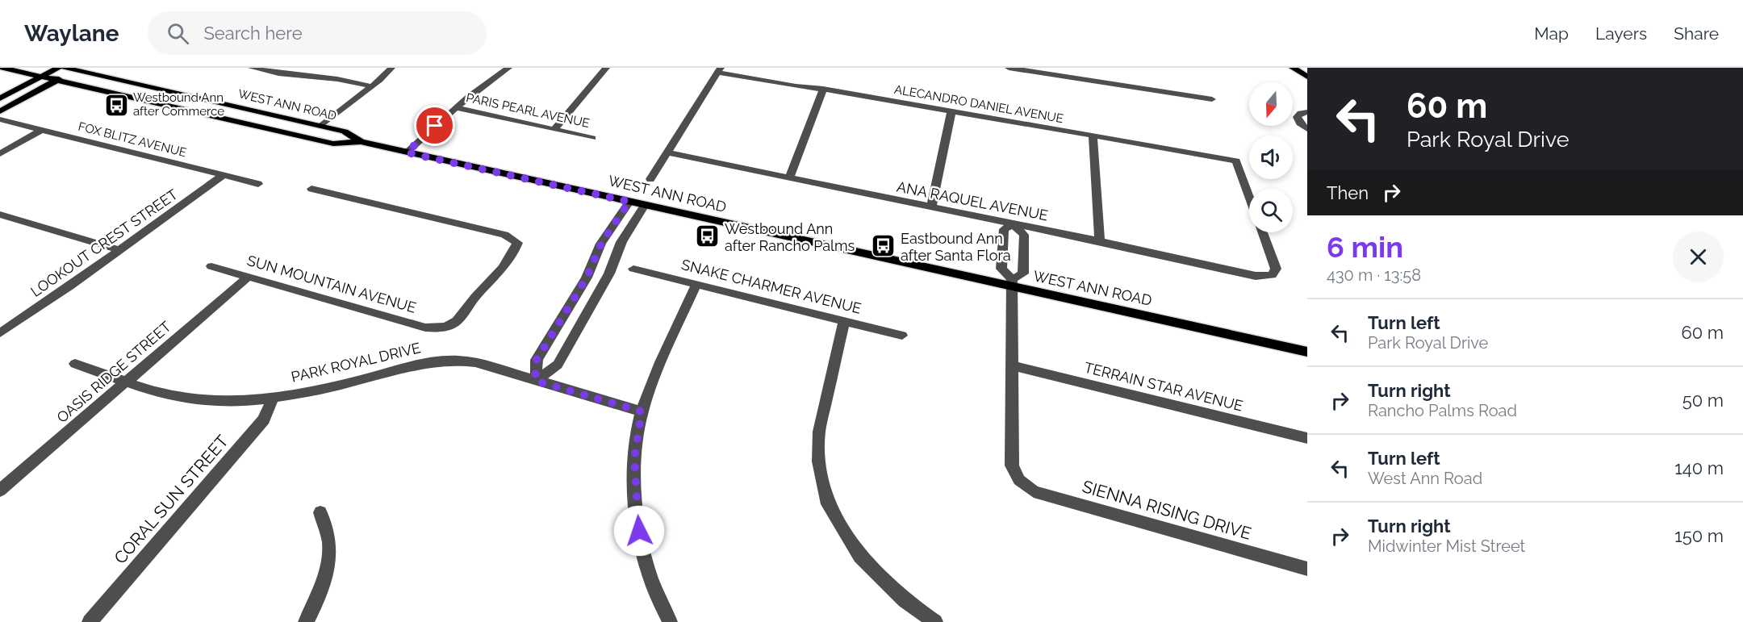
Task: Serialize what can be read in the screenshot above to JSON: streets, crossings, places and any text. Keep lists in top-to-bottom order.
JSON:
{
  "streets": {
    "main road": ["WEST ANN ROAD"],
    "street": [
      "ALECANDRO DANIEL AVENUE",
      "PARIS PEARL AVENUE",
      "FOX BLITZ AVENUE",
      "ANA RAQUEL AVENUE",
      "LOOKOUT CREST STREET",
      "SUN MOUNTAIN AVENUE",
      "SNAKE CHARMER AVENUE",
      "PARK ROYAL DRIVE",
      "OASIS RIDGE STREET",
      "TERRAIN STAR AVENUE",
      "CORAL SUN STREET",
      "SIENNA RISING DRIVE"
    ]
  },
  "crossings": [
    ["FOX BLITZ AVENUE", "LOOKOUT CREST STREET"],
    ["SUN MOUNTAIN AVENUE", "OASIS RIDGE STREET"],
    ["PARK ROYAL DRIVE", "OASIS RIDGE STREET"],
    ["PARK ROYAL DRIVE", "CORAL SUN STREET"],
    ["TERRAIN STAR AVENUE", "SIENNA RISING DRIVE"]
  ],
  "places": {
    "bus stop": ["Westbound Ann after Commerce", "Westbound Ann after Rancho Palms", "Eastbound Ann after Santa Flora"]
  },
  "north": "bottom",
  "page": {
    "header": "Waylane",
    "search": "Search here",
    "nav": ["Map", "Layers", "Share"],
    "turn": ["60 m", "Park Royal Drive"],
    "then": "Then",
    "heading": ["6 min", "430 m · 13:58"],
    "list": [
      {
        "name": "Turn left",
        "note": "Park Royal Drive",
        "value": "60 m"
      },
      {
        "name": "Turn right",
        "note": "Rancho Palms Road",
        "value": "50 m"
      },
      {
        "name": "Turn left",
        "note": "West Ann Road",
        "value": "140 m"
      },
      {
        "name": "Turn right",
        "note": "Midwinter Mist Street",
        "value": "150 m"
      }
    ]
  }
}
